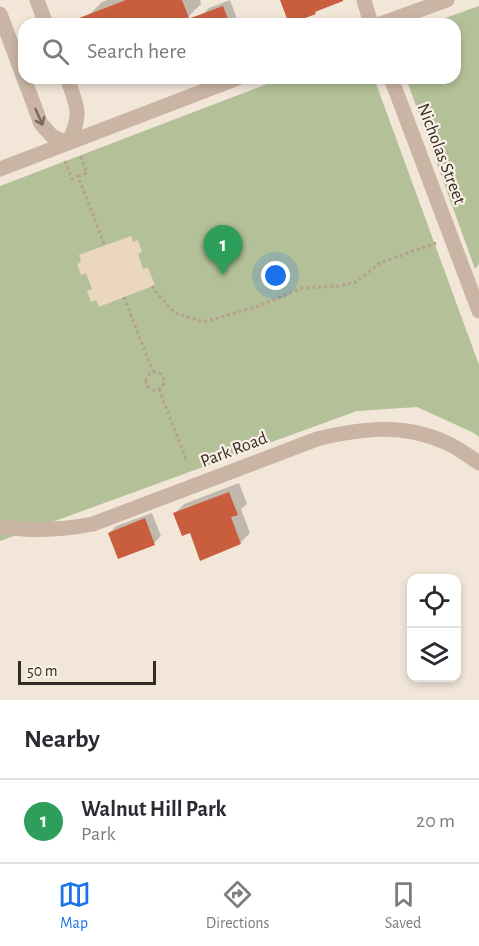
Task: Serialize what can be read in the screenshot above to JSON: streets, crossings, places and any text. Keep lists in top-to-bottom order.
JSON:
{
  "streets": {
    "street": ["Nicholas Street", "Park Road"]
  },
  "scale_bar": "50 m",
  "page": {
    "search": "Search here",
    "pins": "1",
    "scale": "50 m",
    "heading": "Nearby",
    "list": [
      {
        "mark": "1",
        "name": "Walnut Hill Park",
        "note": "Park",
        "value": "20 m"
      }
    ],
    "nav": ["Map", "Directions", "Saved"]
  }
}
